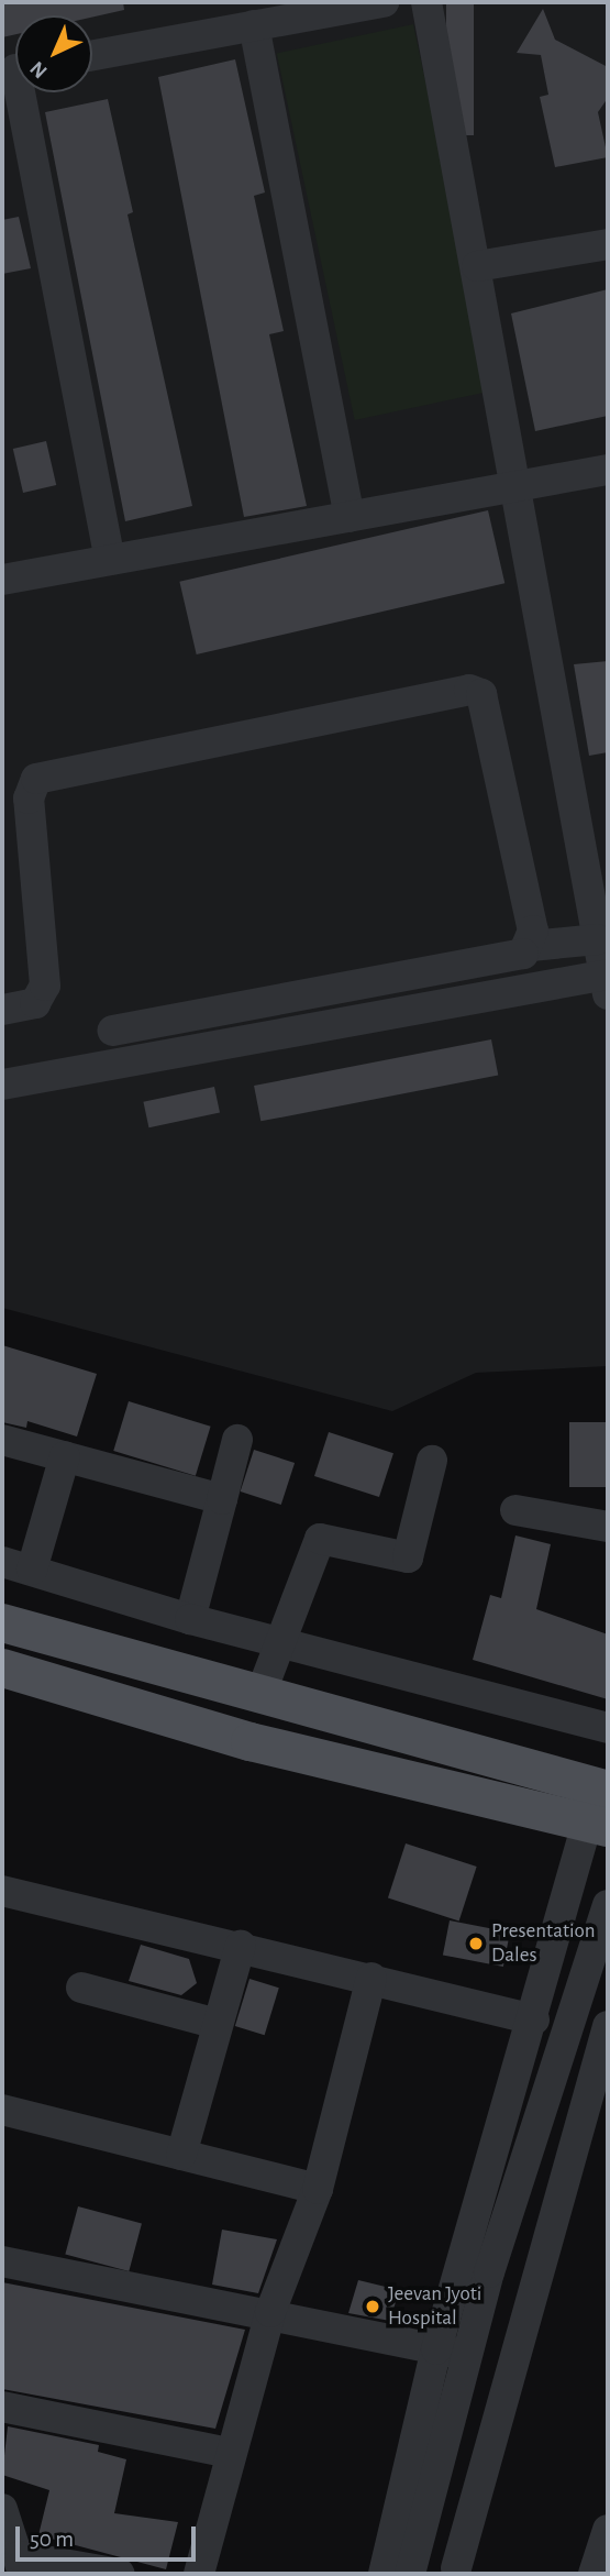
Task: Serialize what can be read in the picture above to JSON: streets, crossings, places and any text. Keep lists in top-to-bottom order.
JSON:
{
  "places": ["Presentation Dales", "Jeevan Jyoti Hospital"],
  "scale_bar": "50 m",
  "north": "bottom left"
}
